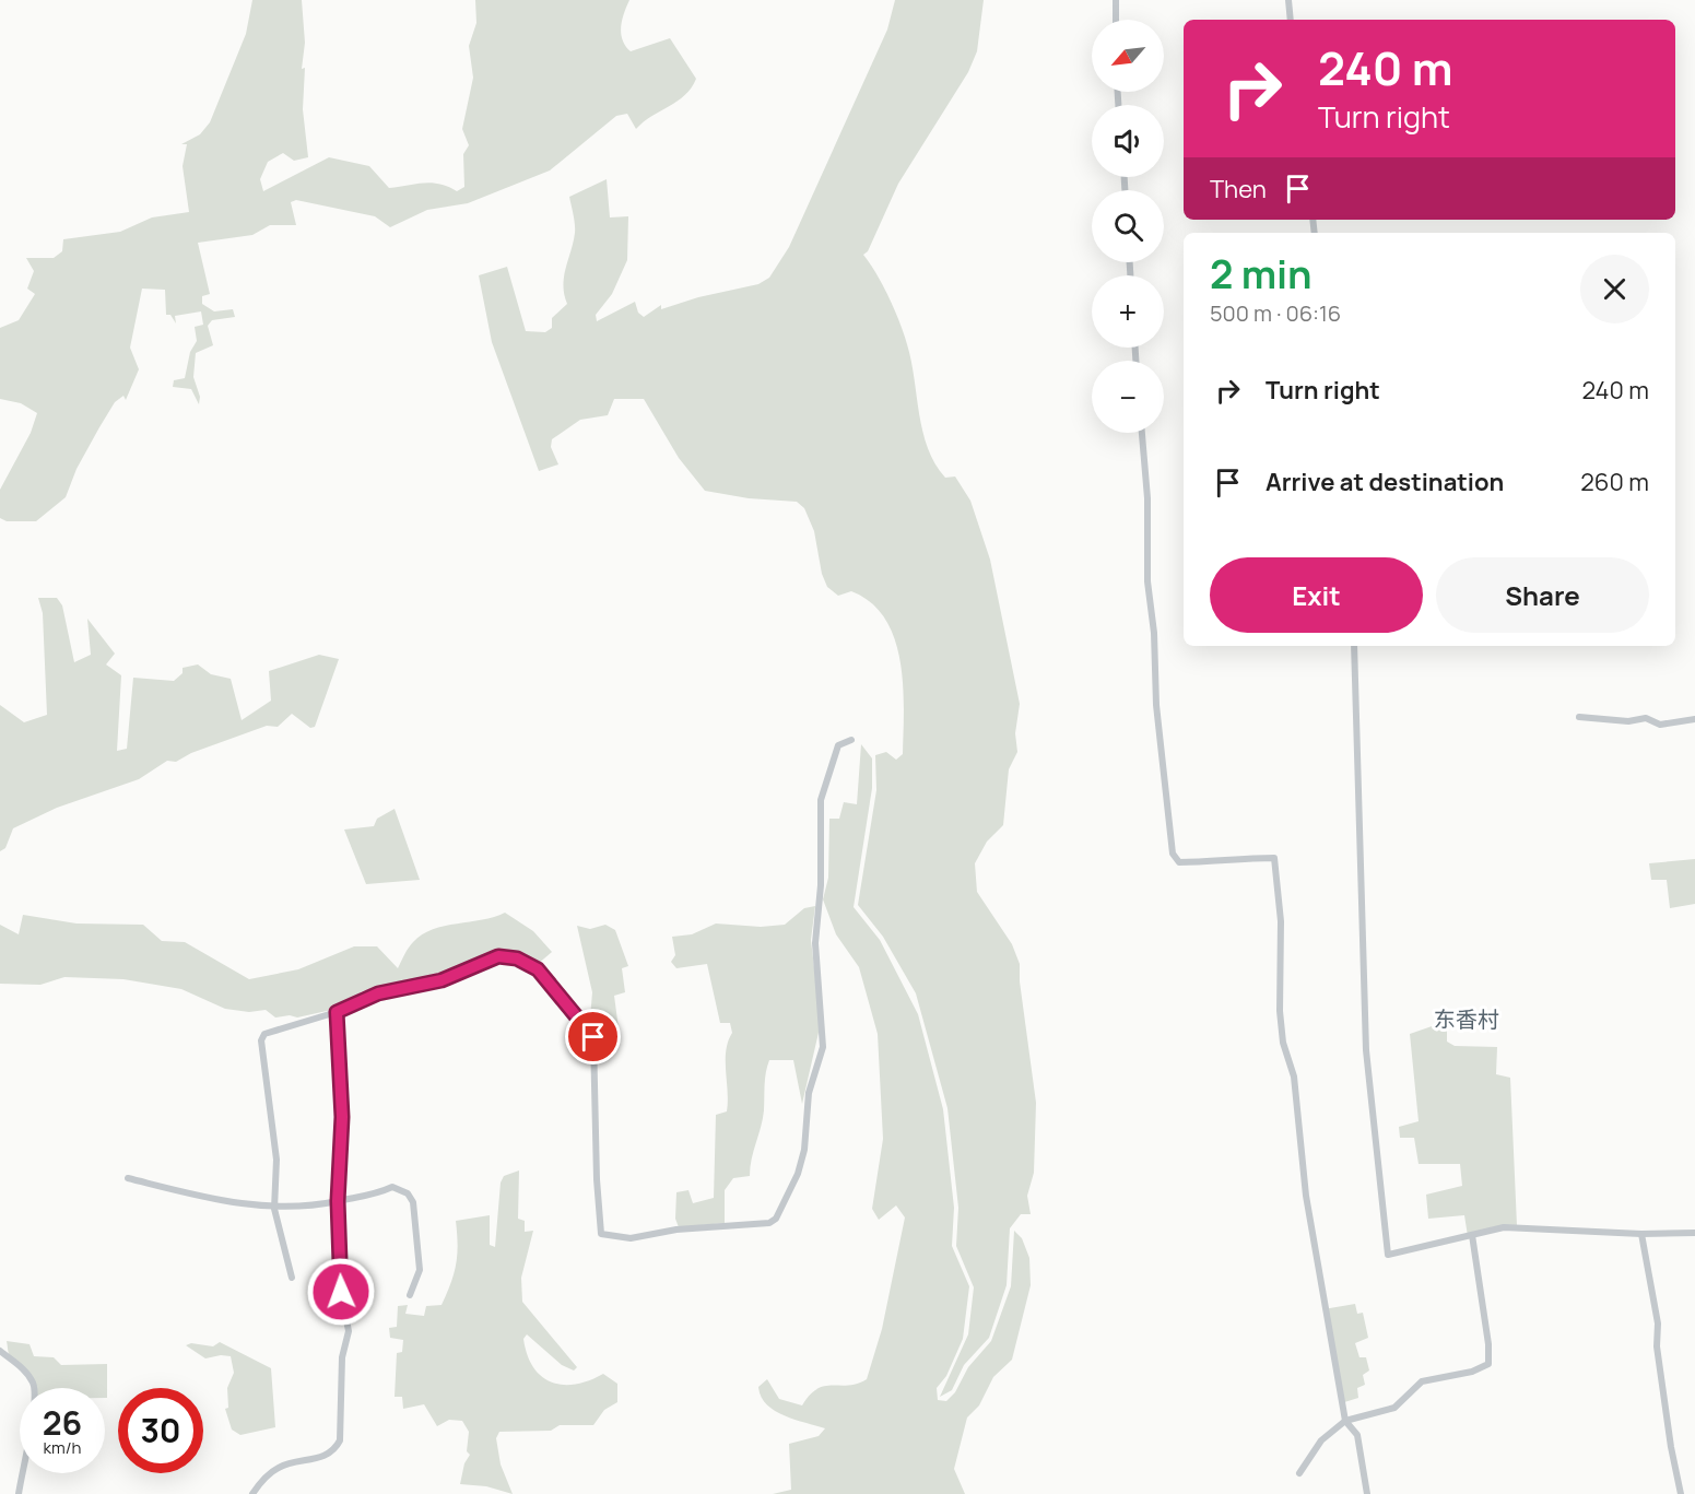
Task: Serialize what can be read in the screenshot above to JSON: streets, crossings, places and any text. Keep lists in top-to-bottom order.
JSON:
{
  "districts": ["东香村"],
  "north": "bottom left",
  "page": {
    "map_buttons": ["+", "−"],
    "turn": ["240 m", "Turn right"],
    "then": "Then",
    "heading": ["2 min", "500 m · 06:16"],
    "list": [
      {
        "name": "Turn right",
        "value": "240 m"
      },
      {
        "name": "Arrive at destination",
        "value": "260 m"
      }
    ],
    "buttons": ["Exit", "Share"],
    "speed": "26 km/h",
    "limit": "30"
  }
}
